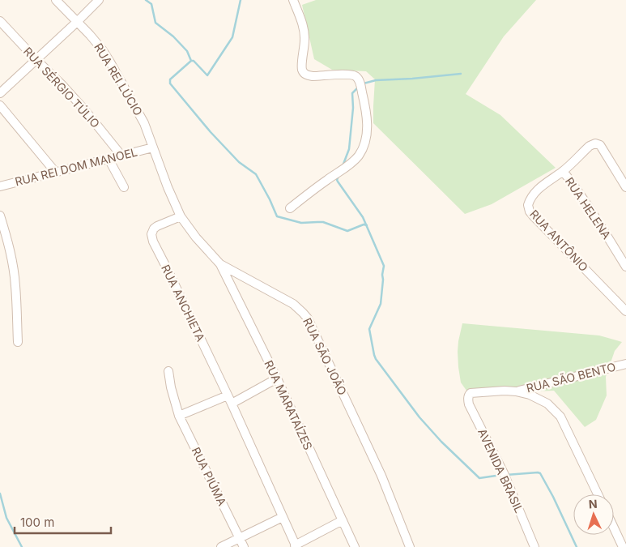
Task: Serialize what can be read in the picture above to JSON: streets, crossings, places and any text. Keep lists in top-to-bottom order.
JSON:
{
  "streets": {
    "street": [
      "RUA REI LÚCIO",
      "RUA SÉRGIO TÚLIO",
      "RUA REI DOM MANOEL",
      "RUA HELENA",
      "RUA ANTÔNIO",
      "RUA ANCHIETA",
      "RUA SÃO JOÃO",
      "RUA SÃO BENTO",
      "RUA MARATAÍZES",
      "AVENIDA BRASIL",
      "RUA PIÚMA"
    ]
  },
  "crossings": [
    ["RUA REI LÚCIO", "RUA REI DOM MANOEL"],
    ["RUA REI LÚCIO", "RUA SÃO JOÃO"],
    ["RUA SÉRGIO TÚLIO", "RUA REI DOM MANOEL"],
    ["RUA REI DOM MANOEL", "RUA SÃO JOÃO"],
    ["RUA HELENA", "RUA ANTÔNIO"],
    ["RUA ANCHIETA", "RUA SÃO JOÃO"],
    ["RUA SÃO JOÃO", "RUA MARATAÍZES"],
    ["RUA SÃO BENTO", "AVENIDA BRASIL"]
  ],
  "scale_bar": "100 m",
  "north": "top"
}
